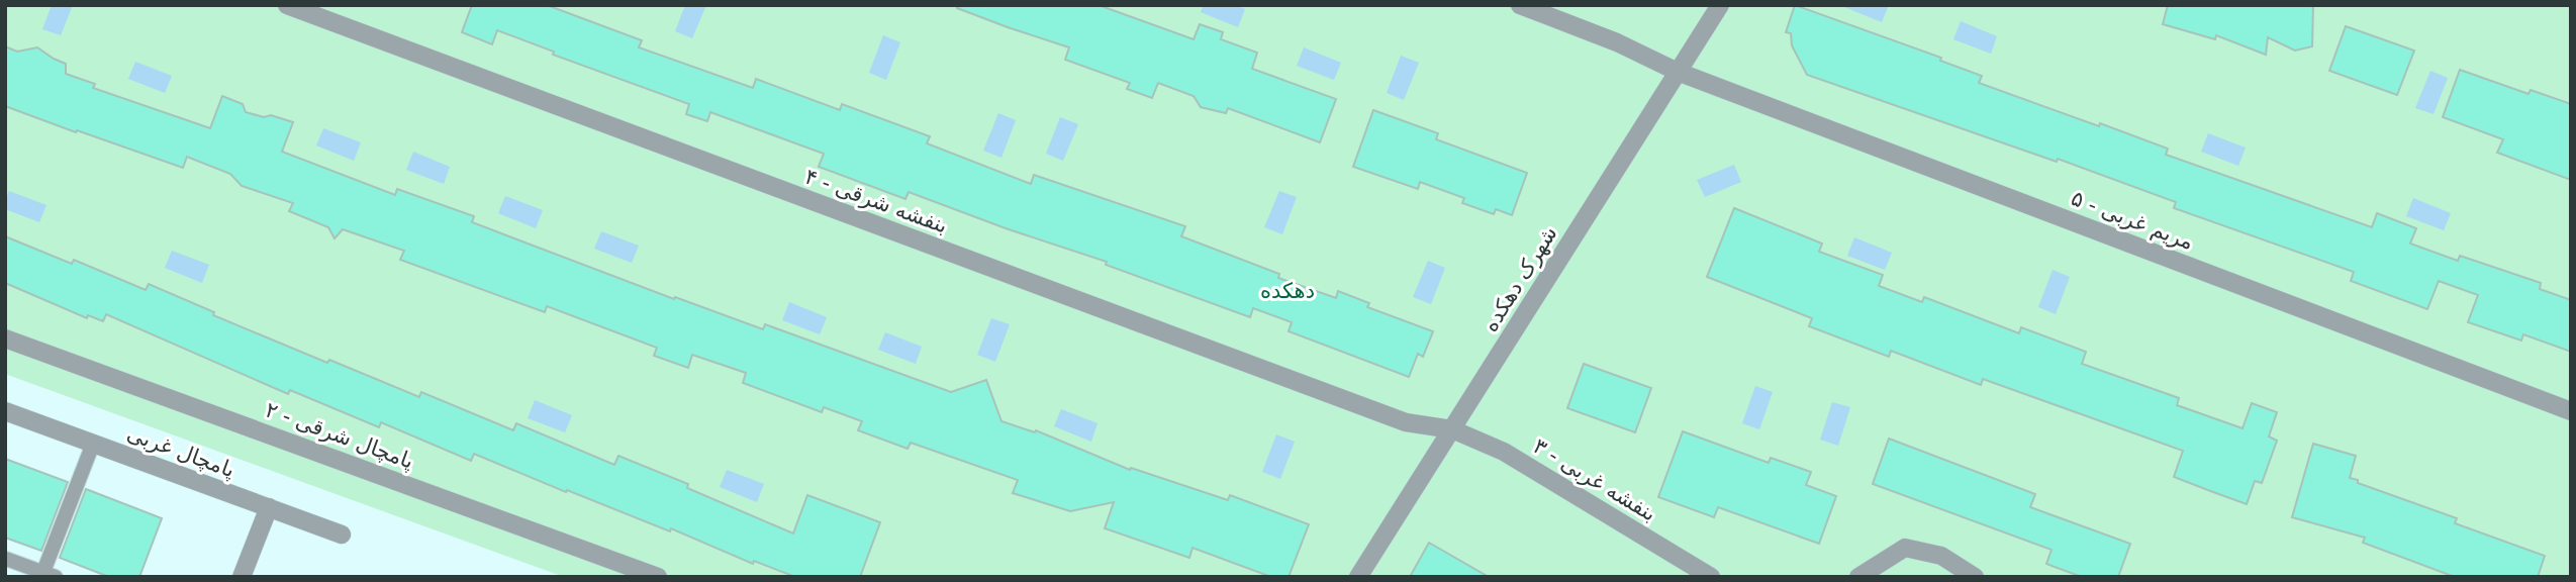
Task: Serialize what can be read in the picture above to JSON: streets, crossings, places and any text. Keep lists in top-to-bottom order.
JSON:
{
  "streets": {
    "street": [
      "بنفشه شرقی - ۴",
      "مریم غربی - ۵",
      "شهرک دهکده",
      "پامچال شرقی - ۲",
      "پامچال غربی",
      "بنفشه غربی - ۳"
    ]
  },
  "crossings": [
    ["بنفشه شرقی - ۴", "شهرک دهکده"],
    ["بنفشه شرقی - ۴", "بنفشه غربی - ۳"],
    ["مریم غربی - ۵", "شهرک دهکده"],
    ["شهرک دهکده", "بنفشه غربی - ۳"]
  ],
  "parks": ["دهکده"]
}
